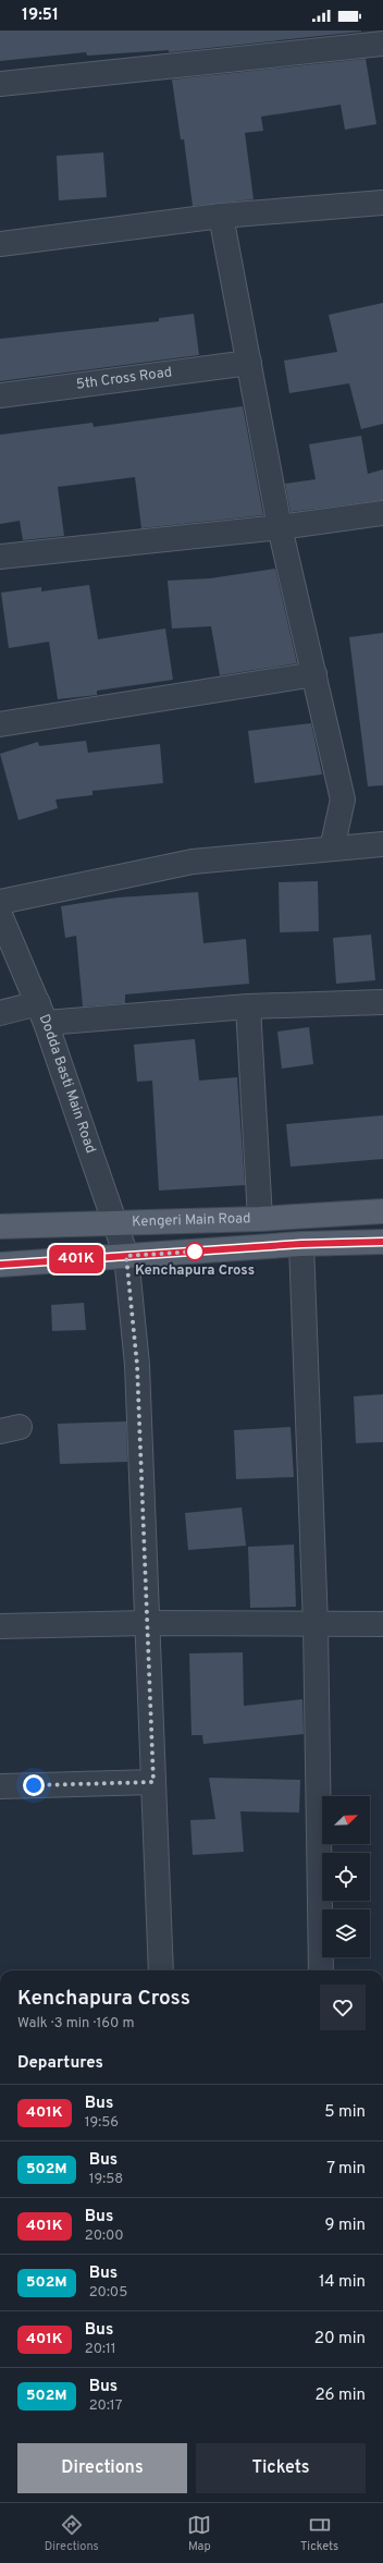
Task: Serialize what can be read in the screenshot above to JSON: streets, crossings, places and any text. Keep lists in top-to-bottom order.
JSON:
{
  "streets": {
    "main road": ["Kengeri Main Road"],
    "street": ["5th Cross Road", "Dodda Basti Main Road"]
  },
  "crossings": [
    ["Dodda Basti Main Road", "Kengeri Main Road"]
  ],
  "places": ["Kenchapura Cross"],
  "lines": ["bus line 401K"],
  "north": "top right",
  "page": {
    "status": "19:51",
    "on_map": "401K",
    "heading": [
      ["Kenchapura Cross", "Walk · 3 min · 160 m"],
      "Departures"
    ],
    "list": [
      {
        "mark": "401K",
        "name": "Bus",
        "note": "19:56",
        "value": "5 min"
      },
      {
        "mark": "502M",
        "name": "Bus",
        "note": "19:58",
        "value": "7 min"
      },
      {
        "mark": "401K",
        "name": "Bus",
        "note": "20:00",
        "value": "9 min"
      },
      {
        "mark": "502M",
        "name": "Bus",
        "note": "20:05",
        "value": "14 min"
      },
      {
        "mark": "401K",
        "name": "Bus",
        "note": "20:11",
        "value": "20 min"
      },
      {
        "mark": "502M",
        "name": "Bus",
        "note": "20:17",
        "value": "26 min"
      }
    ],
    "buttons": ["Directions", "Tickets"],
    "tabs": ["Directions", "Map", "Tickets"]
  }
}
